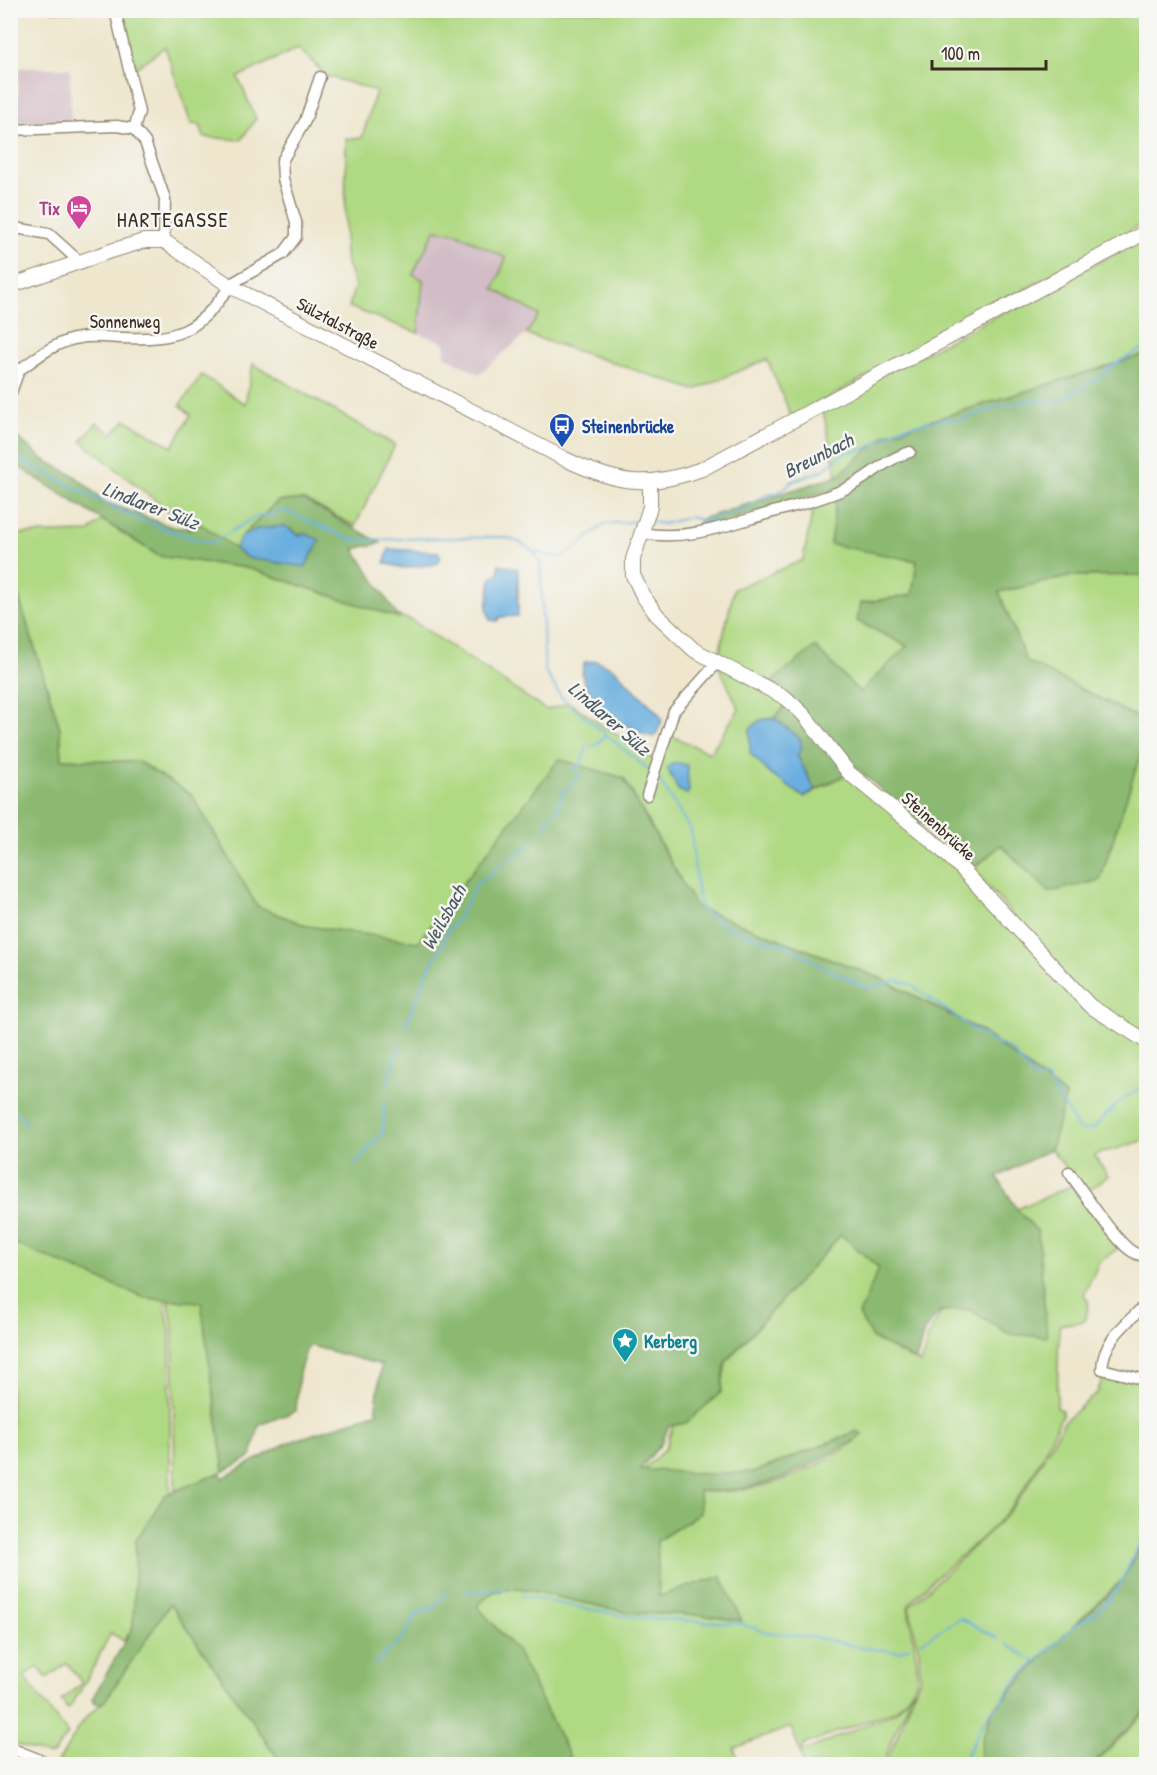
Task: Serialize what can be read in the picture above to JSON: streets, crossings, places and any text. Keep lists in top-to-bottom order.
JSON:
{
  "streets": {
    "main road": ["Sülztalstraße", "Steinenbrücke"],
    "street": ["Sonnenweg"]
  },
  "crossings": [
    ["Sonnenweg", "Sülztalstraße"],
    ["Sülztalstraße", "Steinenbrücke"]
  ],
  "districts": ["HARTEGASSE"],
  "water": ["Breunbach", "Lindlarer Sülz", "Weilsbach"],
  "places": {
    "hotel": ["Tix"],
    "bus stop": ["Steinenbrücke"],
    "place": ["Kerberg"]
  },
  "scale_bar": "100 m"
}
